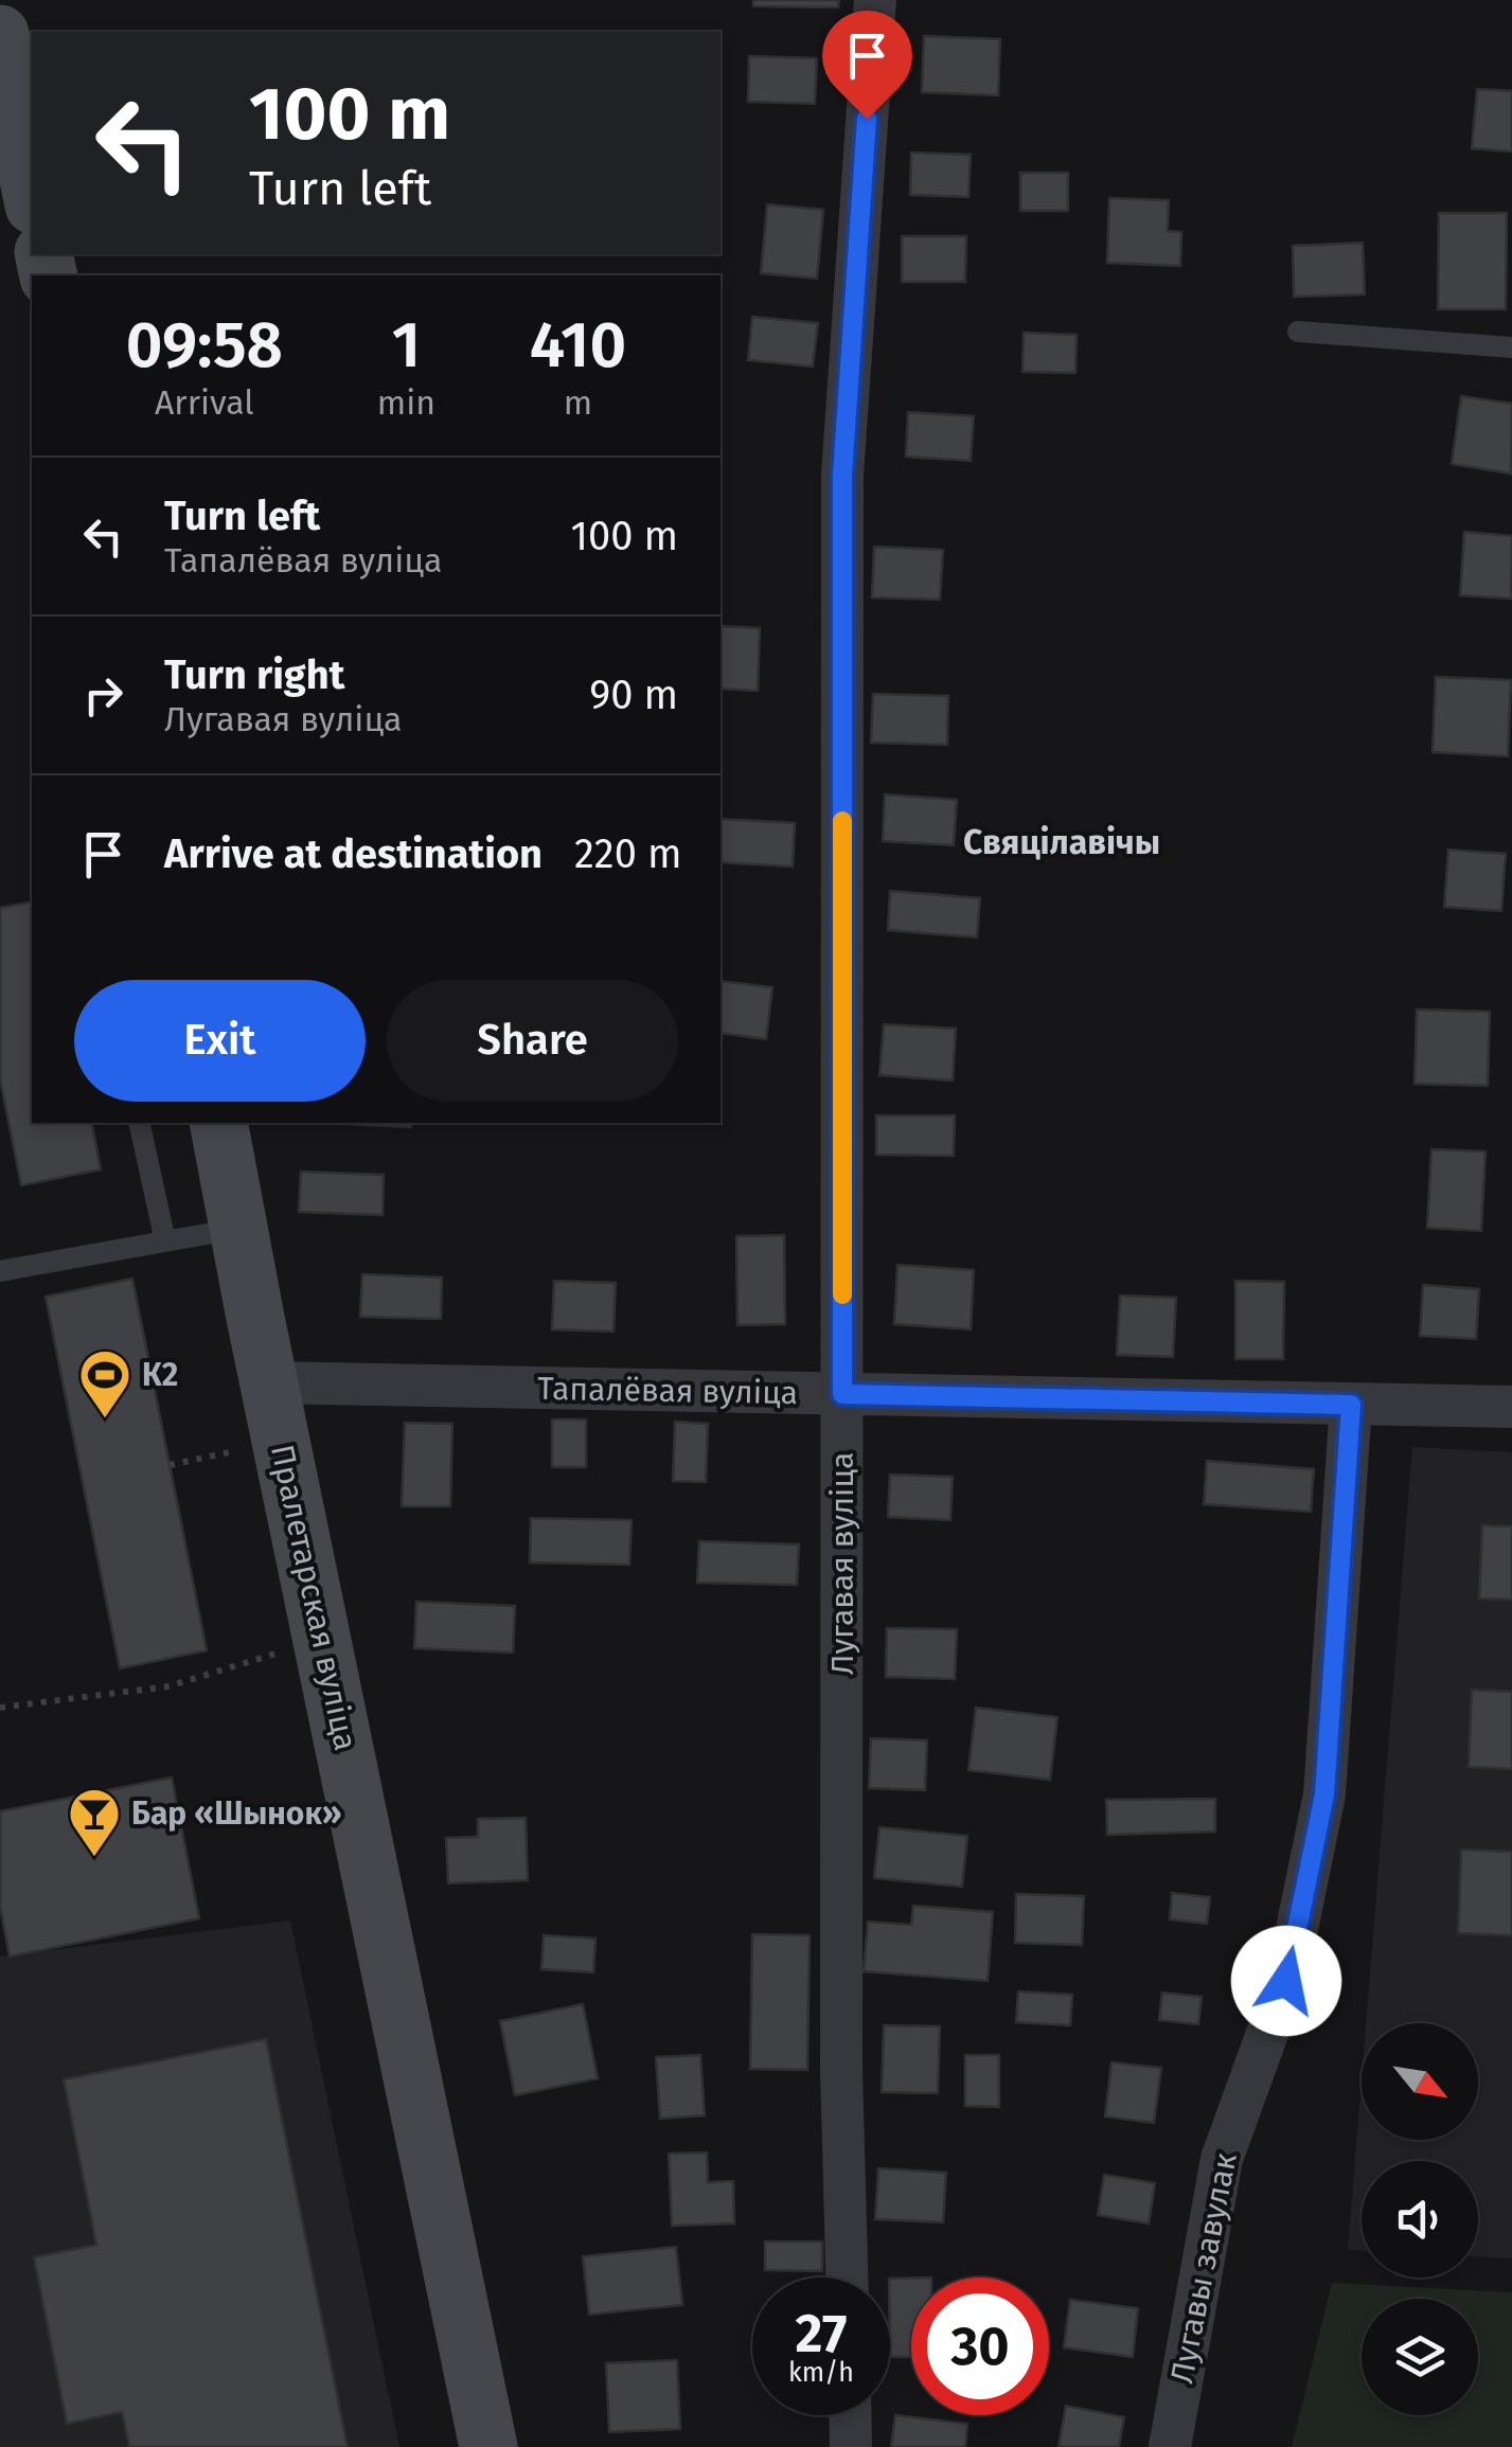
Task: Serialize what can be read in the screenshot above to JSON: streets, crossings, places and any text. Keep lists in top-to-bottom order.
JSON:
{
  "streets": {
    "main road": ["Пралетарская вуліца"],
    "street": ["Тапалёвая вуліца", "Лугавая вуліца", "Лугавы завулак"]
  },
  "crossings": [
    ["Тапалёвая вуліца", "Лугавая вуліца"],
    ["Тапалёвая вуліца", "Пралетарская вуліца"],
    ["Тапалёвая вуліца", "Лугавы завулак"]
  ],
  "districts": ["Свяцілавічы"],
  "places": {
    "sports": ["К2"],
    "bar": ["Бар «Шынок»"]
  },
  "north": "bottom right",
  "page": {
    "turn": ["100 m", "Turn left"],
    "eta": [
      "09:58",
      "Arrival",
      "1",
      "min",
      "410",
      "m"
    ],
    "list": [
      {
        "name": "Turn left",
        "note": "Тапалёвая вуліца",
        "value": "100 m"
      },
      {
        "name": "Turn right",
        "note": "Лугавая вуліца",
        "value": "90 m"
      },
      {
        "name": "Arrive at destination",
        "value": "220 m"
      }
    ],
    "buttons": ["Exit", "Share"],
    "speed": "27 km/h",
    "limit": "30"
  }
}
